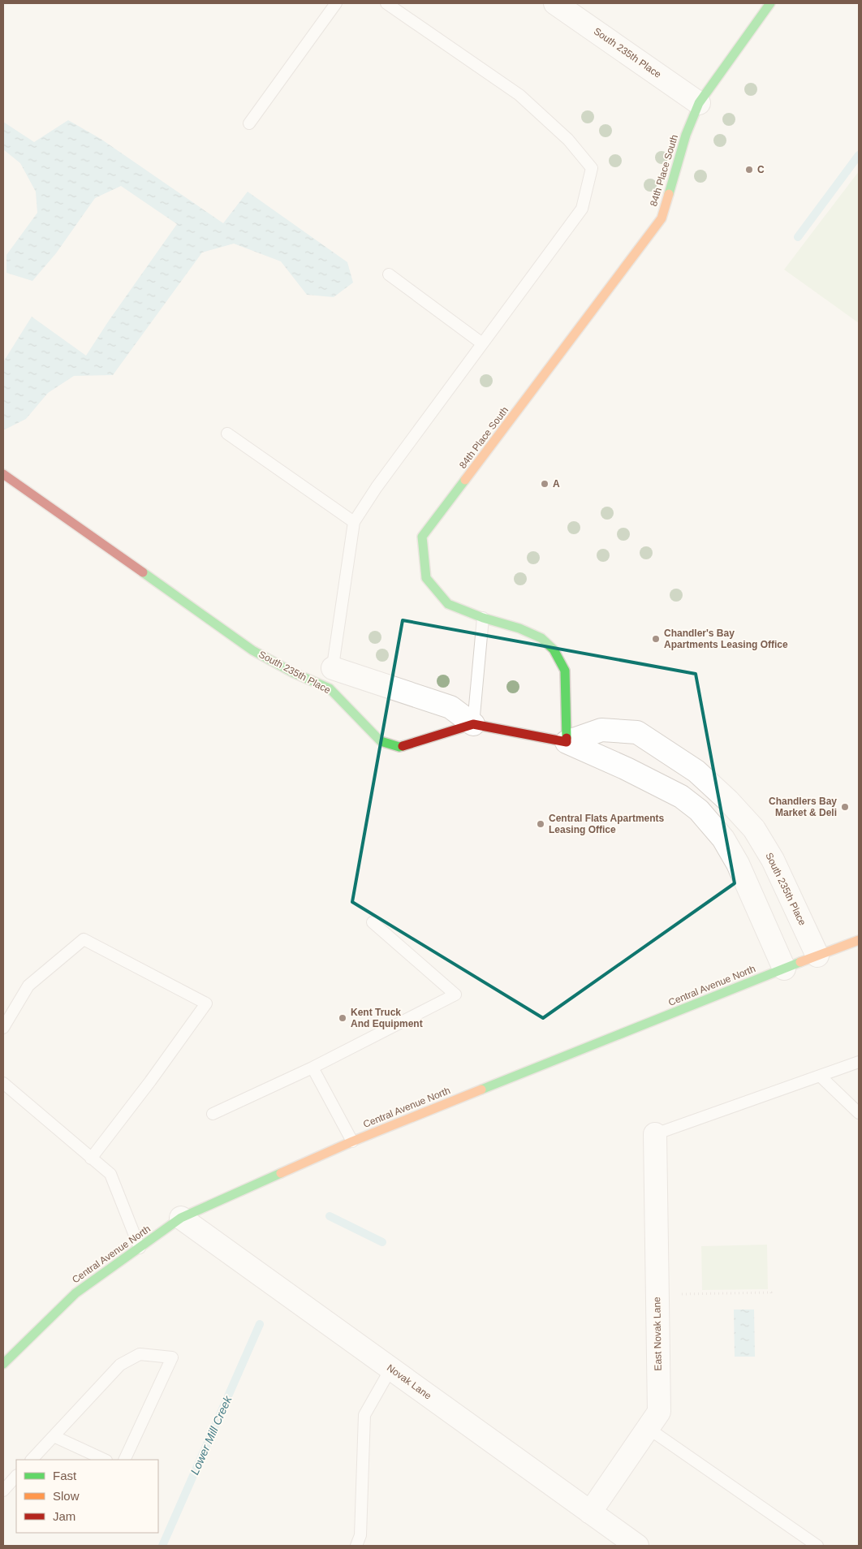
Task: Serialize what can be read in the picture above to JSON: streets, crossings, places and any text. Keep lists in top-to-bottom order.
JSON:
{
  "streets": {
    "street": [
      "South 235th Place",
      "84th Place South",
      "Central Avenue North",
      "East Novak Lane",
      "Novak Lane"
    ]
  },
  "crossings": [
    ["South 235th Place", "84th Place South"],
    ["South 235th Place", "Central Avenue North"],
    ["Central Avenue North", "Novak Lane"],
    ["East Novak Lane", "Novak Lane"]
  ],
  "water": ["Lower Mill Creek"],
  "places": [
    "C",
    "A",
    "Chandler's Bay Apartments Leasing Office",
    "Chandlers Bay Market & Deli",
    "Central Flats Apartments Leasing Office",
    "Kent Truck And Equipment"
  ],
  "legend": ["Fast", "Slow", "Jam"]
}
